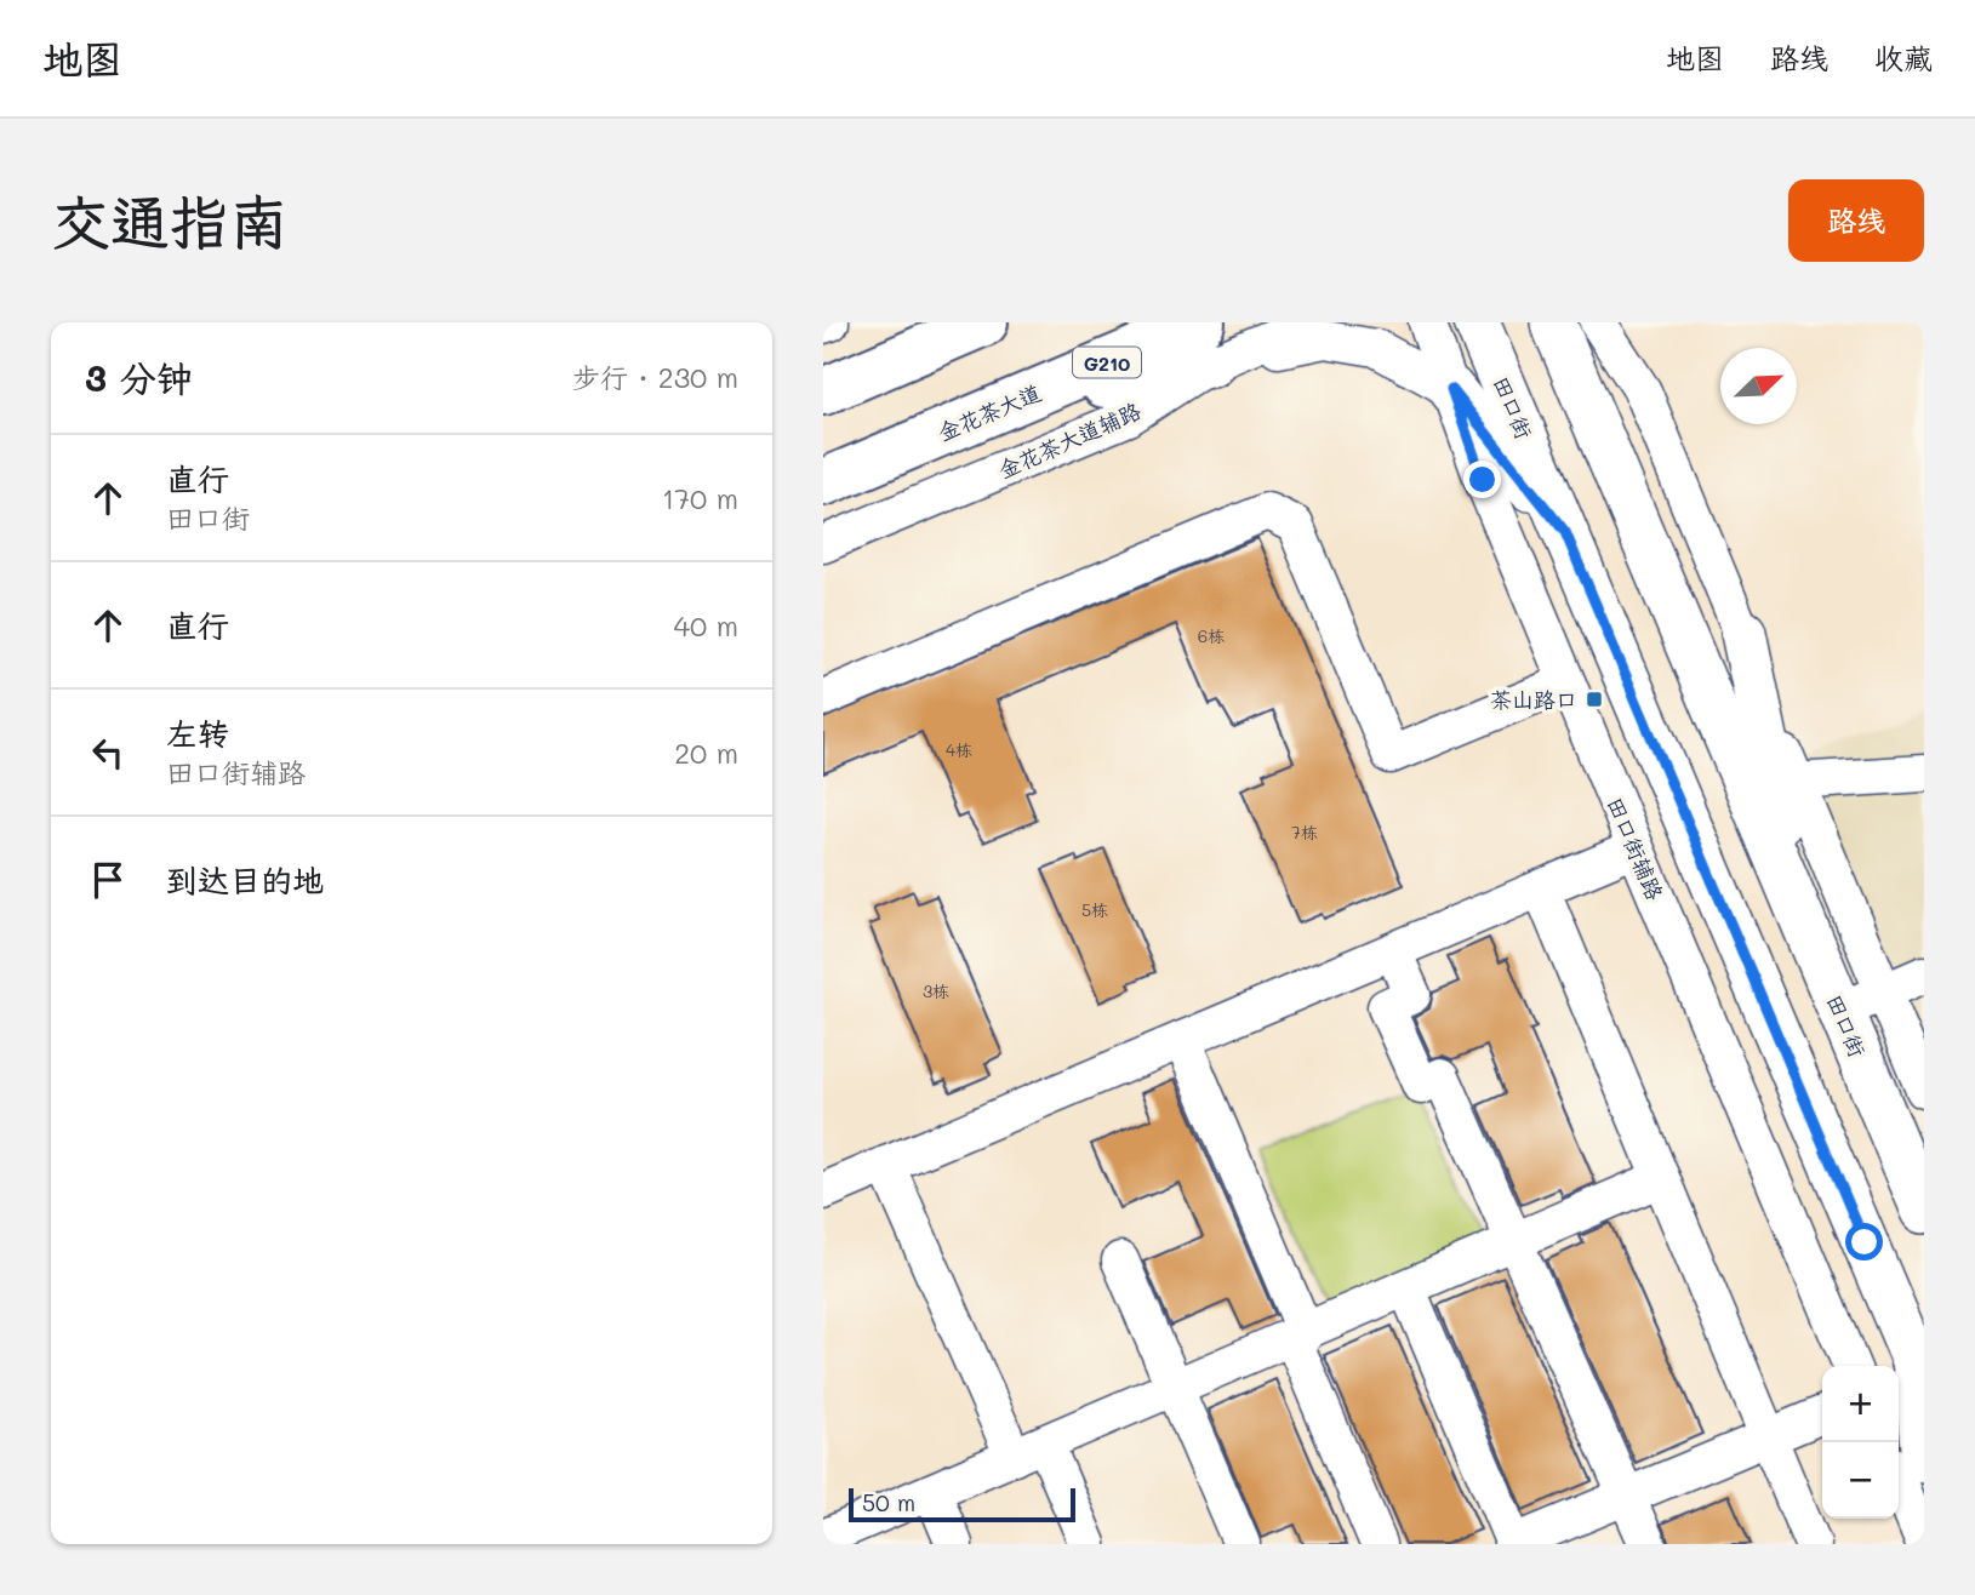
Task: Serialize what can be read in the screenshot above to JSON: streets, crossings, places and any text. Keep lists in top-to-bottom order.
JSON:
{
  "streets": {
    "highway": ["G210", "金花茶大道"],
    "main road": ["田口街"],
    "street": ["金花茶大道辅路", "田口街辅路"]
  },
  "crossings": [
    ["金花茶大道", "金花茶大道辅路"]
  ],
  "places": {
    "transit": ["茶山路口"]
  },
  "house_numbers": [
    "6栋",
    "4栋",
    "7栋",
    "5栋",
    "3栋"
  ],
  "scale_bar": "50 m",
  "north": "top right",
  "page": {
    "header": "地图",
    "nav": ["地图", "路线", "收藏"],
    "buttons": "路线",
    "title": "交通指南",
    "heading": ["3 分钟", "步行 · 230 m"],
    "list": [
      ["直行", "田口街", "170 m"],
      ["直行", "40 m"],
      ["左转", "田口街辅路", "20 m"],
      "到达目的地"
    ],
    "map_buttons": ["+", "−"],
    "scale": "50 m"
  }
}
